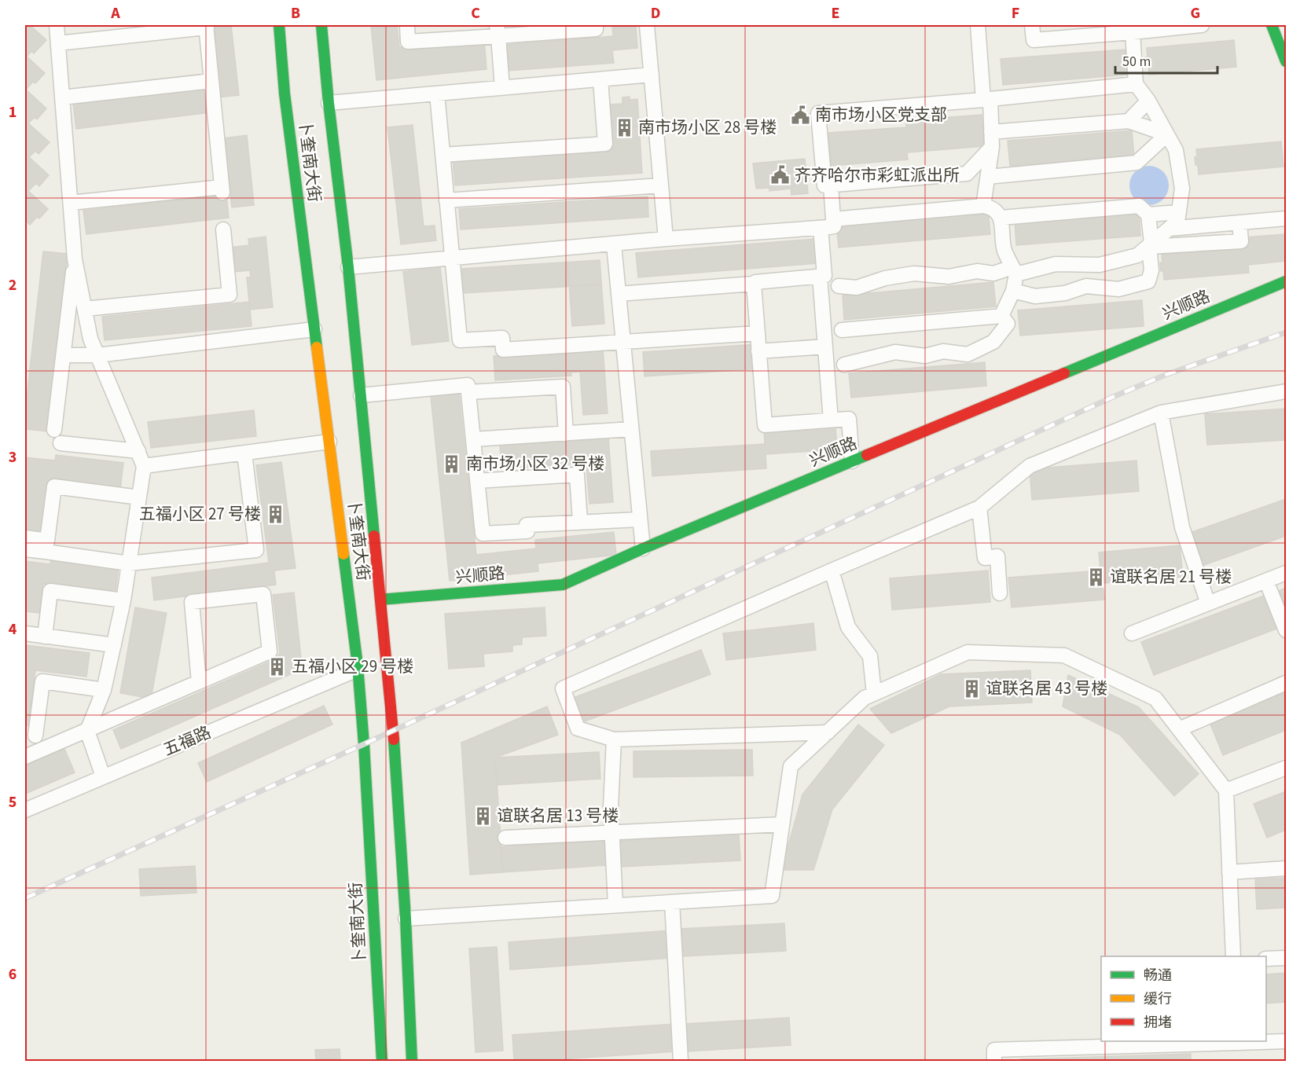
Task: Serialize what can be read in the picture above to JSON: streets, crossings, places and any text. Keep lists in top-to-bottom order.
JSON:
{
  "streets": {
    "main road": ["卜奎南大街", "兴顺路"],
    "street": ["五福路"]
  },
  "crossings": [
    ["卜奎南大街", "兴顺路"]
  ],
  "places": {
    "public building": ["南市场小区党支部", "齐齐哈尔市彩虹派出所"],
    "building": [
      "南市场小区 28 号楼",
      "南市场小区 32 号楼",
      "五福小区 27 号楼",
      "谊联名居 21 号楼",
      "五福小区 29 号楼",
      "谊联名居 43 号楼",
      "谊联名居 13 号楼"
    ]
  },
  "legend": ["畅通", "缓行", "拥堵"],
  "scale_bar": "50 m",
  "grid": {
    "columns": [
      "A",
      "B",
      "C",
      "D",
      "E",
      "F",
      "G"
    ],
    "rows": [
      "1",
      "2",
      "3",
      "4",
      "5",
      "6"
    ]
  }
}
